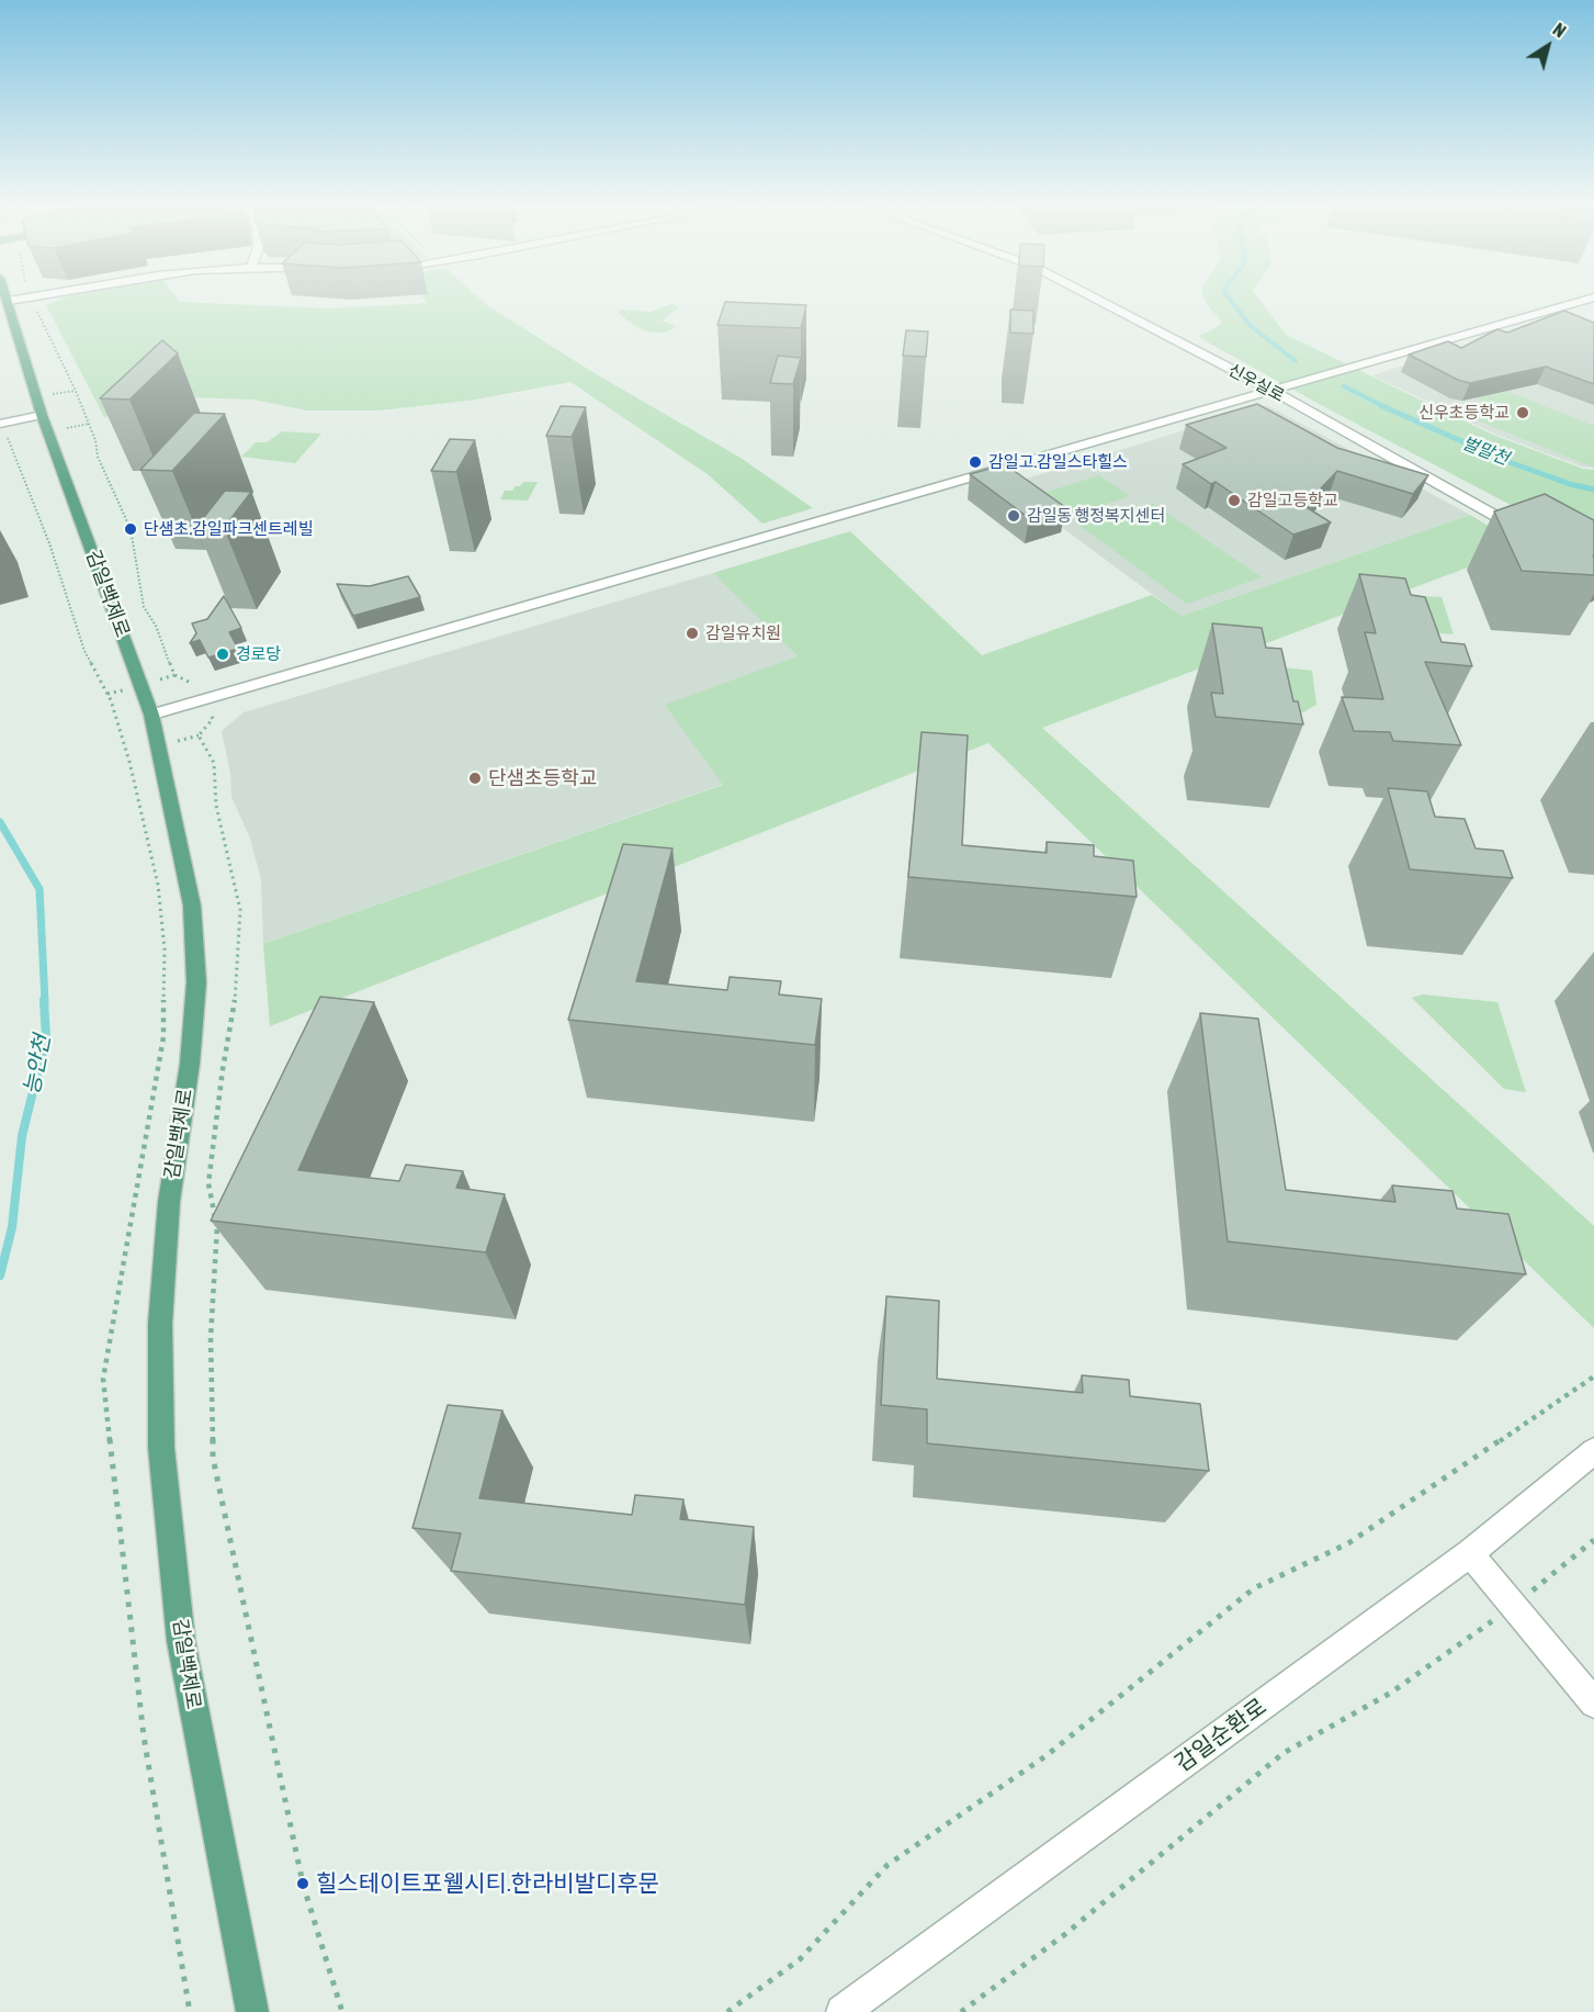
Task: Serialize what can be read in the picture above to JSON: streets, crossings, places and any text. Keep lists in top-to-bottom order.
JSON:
{
  "streets": {
    "main road": ["감일백제로"],
    "street": ["신우실로", "감일순환로"]
  },
  "water": ["벌말천", "능안천"],
  "places": [
    "신우초등학교",
    "감일고.감일스타힐스",
    "감일고등학교",
    "감일동 행정복지센터",
    "단샘초.감일파크센트레빌",
    "감일유치원",
    "경로당",
    "단샘초등학교",
    "힐스테이트포웰시티.한라비발디후문"
  ],
  "north": "top right"
}
